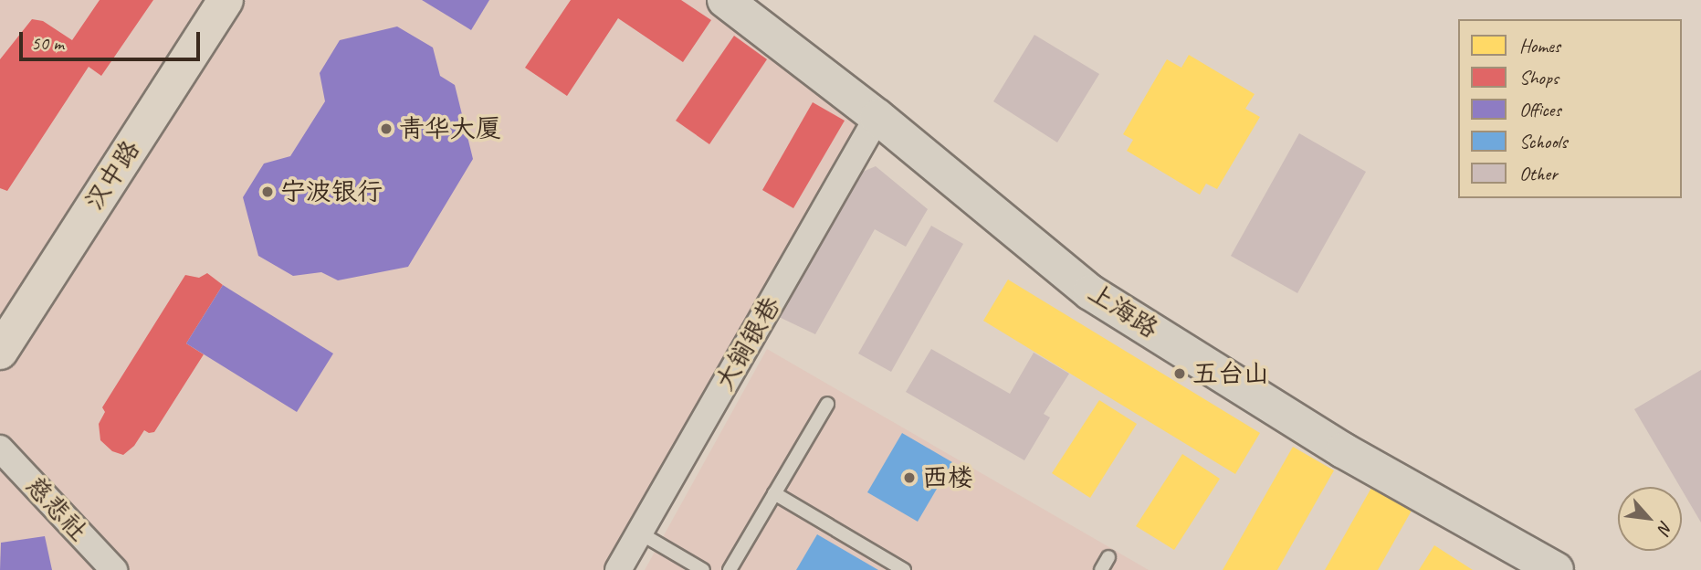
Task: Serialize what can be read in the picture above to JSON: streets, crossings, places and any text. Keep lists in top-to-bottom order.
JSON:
{
  "streets": {
    "main road": ["汉中路", "上海路"],
    "street": ["大锏银巷", "慈悲社"]
  },
  "crossings": [
    ["上海路", "大锏银巷"]
  ],
  "places": [
    "青华大厦",
    "宁波银行",
    "五台山",
    "西楼"
  ],
  "legend": [
    "Homes",
    "Shops",
    "Offices",
    "Schools",
    "Other"
  ],
  "scale_bar": "50 m",
  "north": "bottom right"
}
